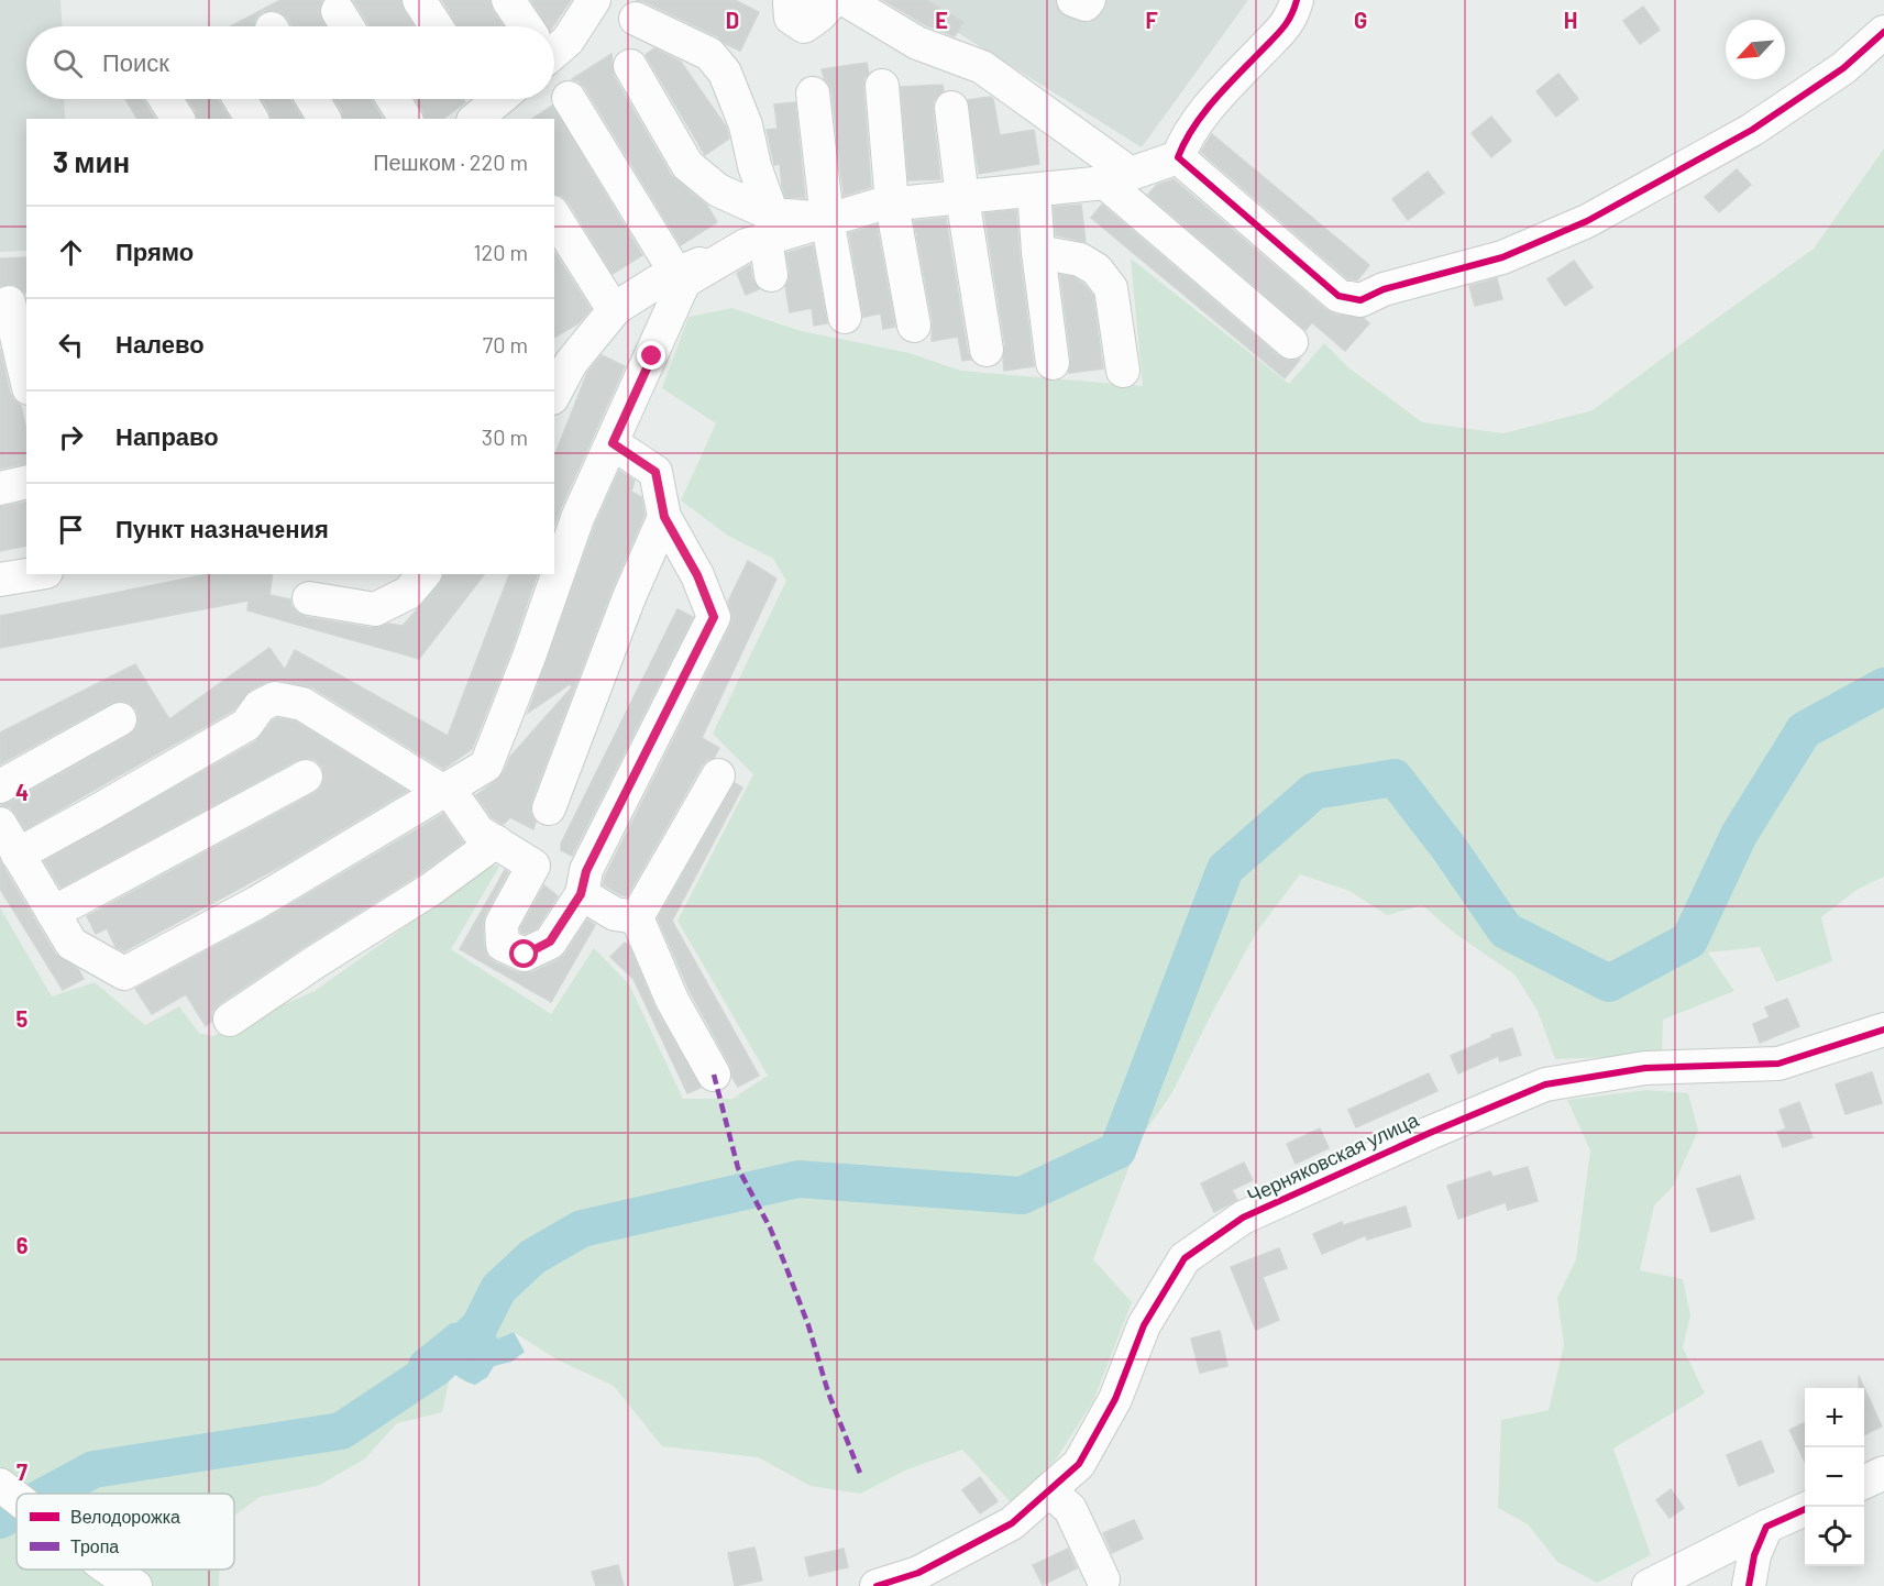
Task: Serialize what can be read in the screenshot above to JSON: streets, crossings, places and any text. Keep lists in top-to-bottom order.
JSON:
{
  "streets": {
    "street": ["Черняковская улица"]
  },
  "legend": ["Велодорожка", "Тропа"],
  "north": "bottom left",
  "page": {
    "search": "Поиск",
    "heading": ["3 мин", "Пешком · 220 m"],
    "list": [
      ["Прямо", "120 m"],
      ["Налево", "70 m"],
      ["Направо", "30 m"],
      "Пункт назначения"
    ],
    "map_buttons": ["+", "−"]
  },
  "grid": {
    "columns": [
      "D",
      "E",
      "F",
      "G",
      "H"
    ],
    "rows": [
      "4",
      "5",
      "6",
      "7"
    ]
  }
}
